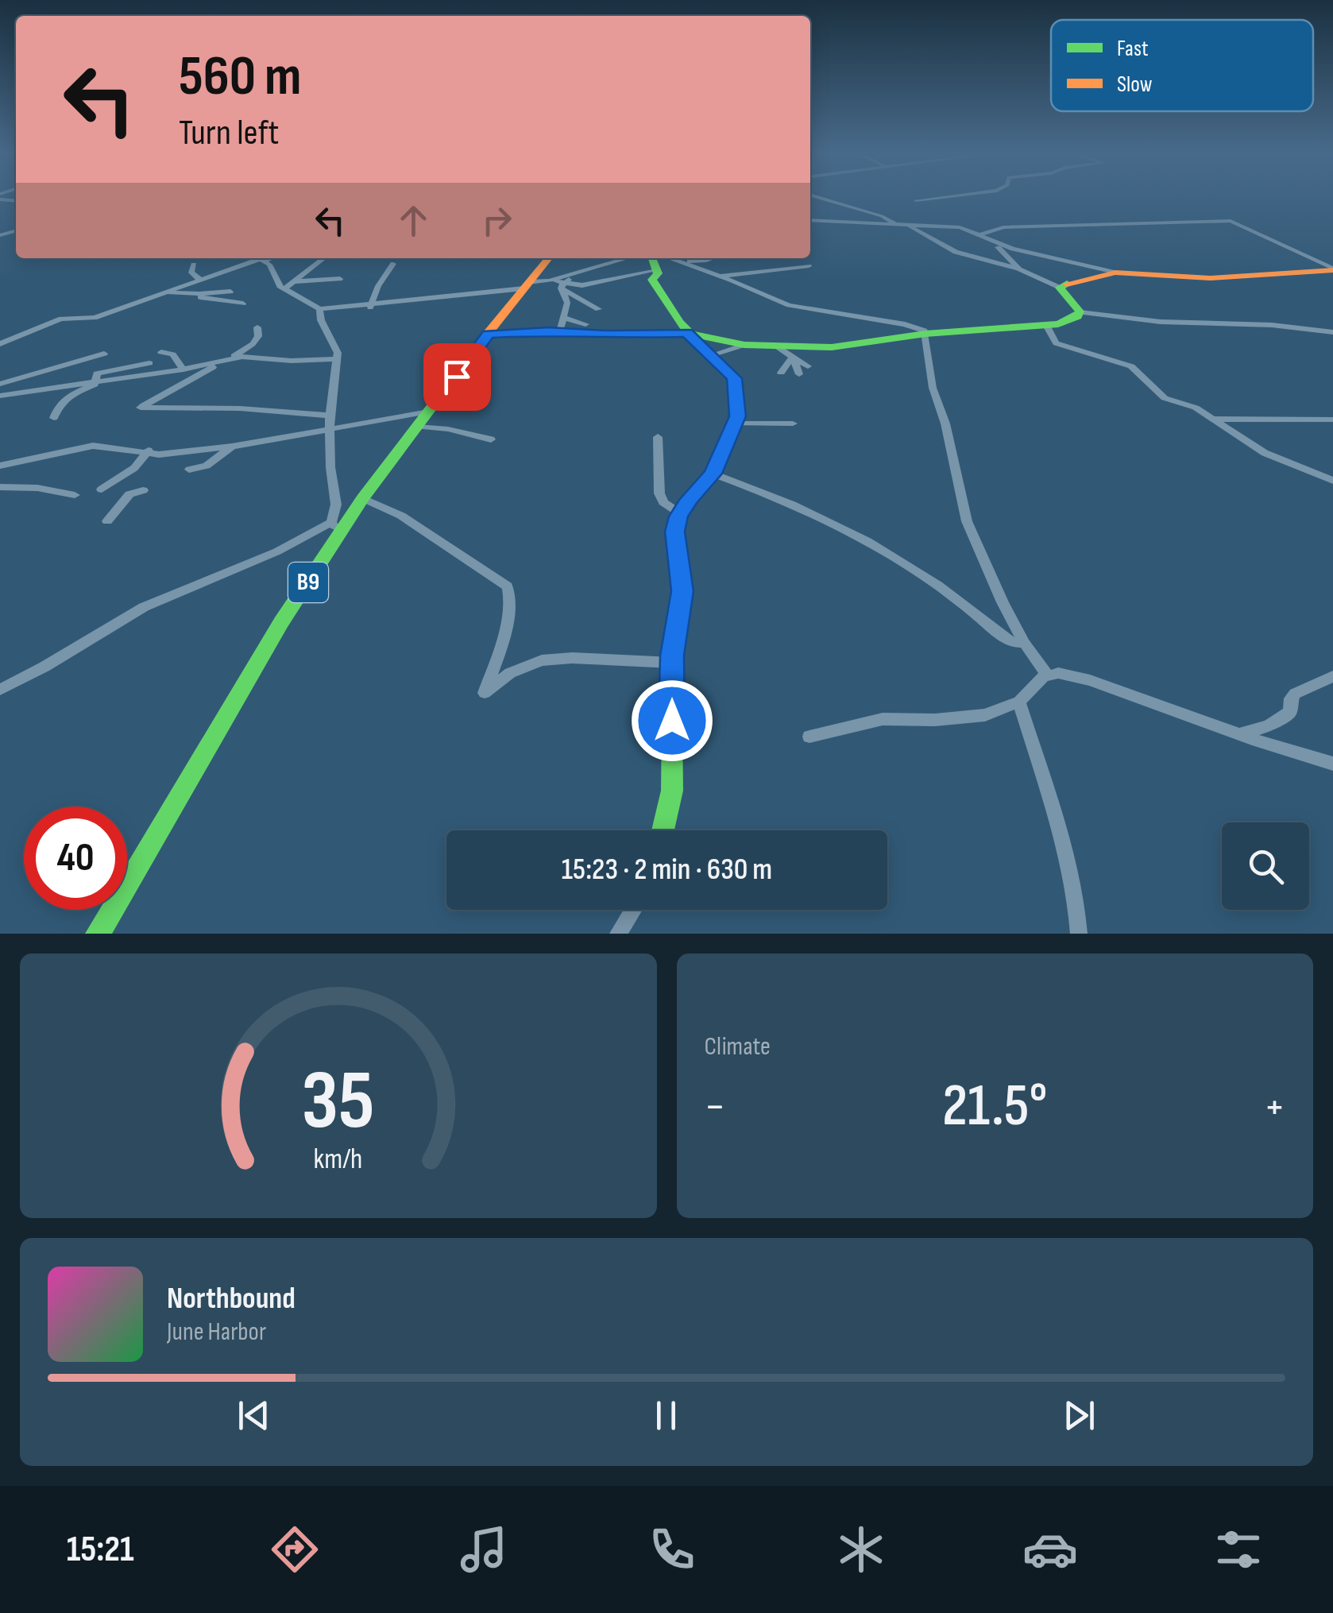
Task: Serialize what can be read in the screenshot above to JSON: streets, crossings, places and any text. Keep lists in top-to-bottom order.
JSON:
{
  "streets": {
    "main road": ["B9"]
  },
  "legend": ["Fast", "Slow"],
  "page": {
    "turn": ["560 m", "Turn left"],
    "limit": "40",
    "trip": "15:23 · 2 min · 630 m",
    "tile": "Climate",
    "heat": ["−", "21.5°", "+"],
    "song": ["Northbound", "June Harbor"],
    "tabs": "15:21",
    "gauge": ["35", "km/h"]
  }
}
